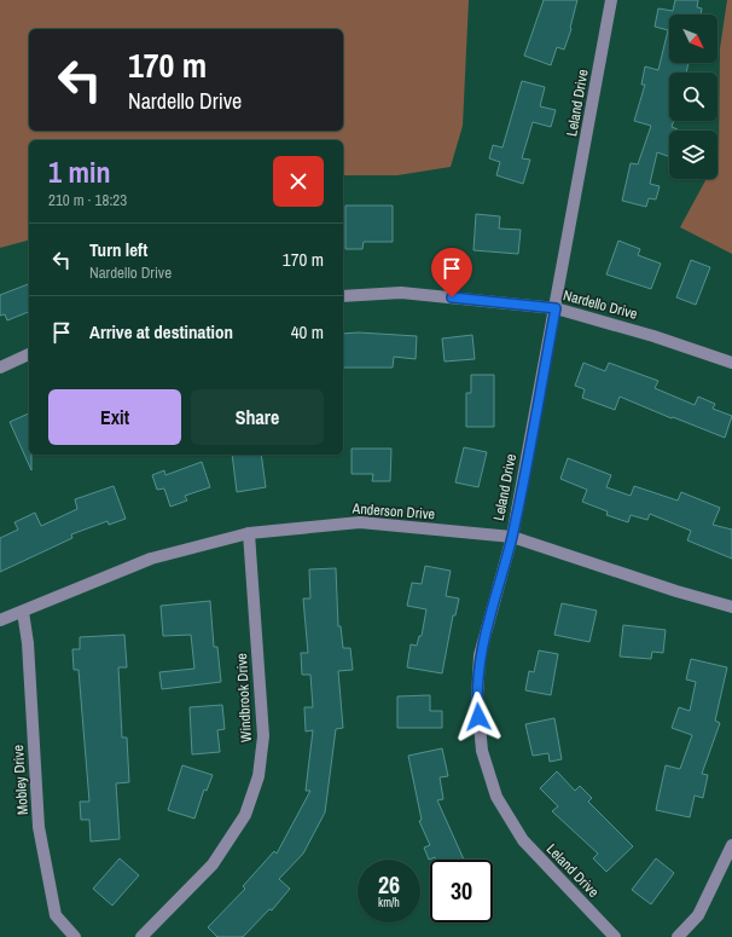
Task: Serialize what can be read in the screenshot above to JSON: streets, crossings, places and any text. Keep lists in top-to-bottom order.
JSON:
{
  "streets": {
    "street": [
      "Leland Drive",
      "Nardello Drive",
      "Anderson Drive",
      "Windbrook Drive",
      "Mobley Drive"
    ]
  },
  "crossings": [
    ["Leland Drive", "Nardello Drive"],
    ["Leland Drive", "Anderson Drive"],
    ["Anderson Drive", "Windbrook Drive"],
    ["Anderson Drive", "Mobley Drive"]
  ],
  "north": "bottom right",
  "page": {
    "turn": ["170 m", "Nardello Drive"],
    "heading": ["1 min", "210 m · 18:23"],
    "list": [
      {
        "name": "Turn left",
        "note": "Nardello Drive",
        "value": "170 m"
      },
      {
        "name": "Arrive at destination",
        "value": "40 m"
      }
    ],
    "buttons": ["Exit", "Share"],
    "speed": "26 km/h",
    "limit": "30"
  }
}
